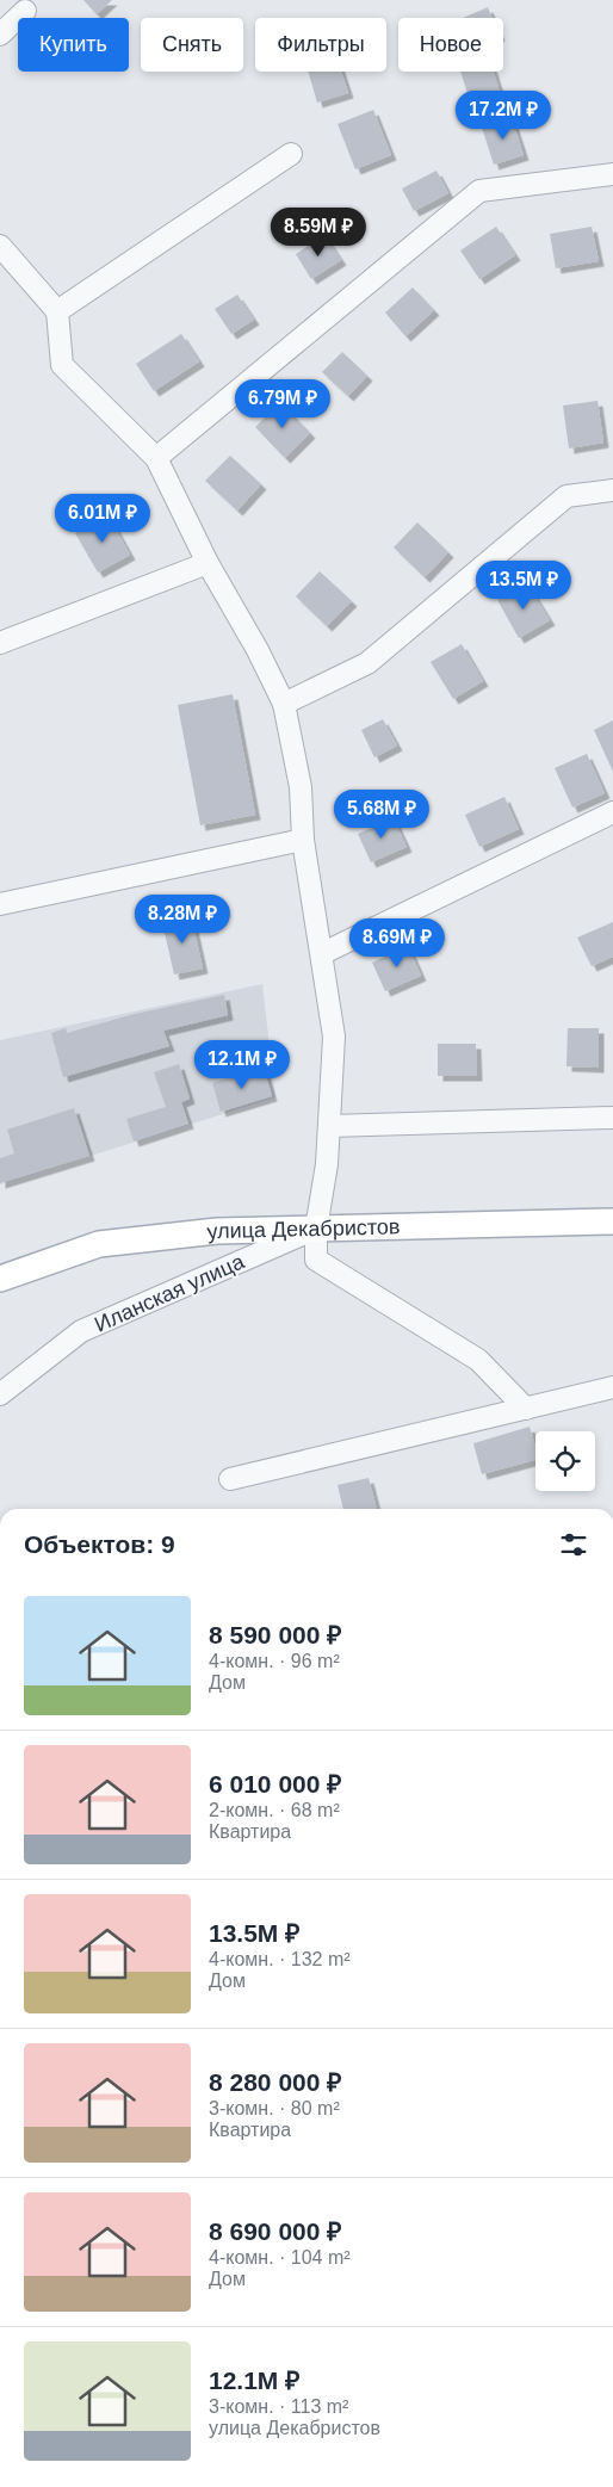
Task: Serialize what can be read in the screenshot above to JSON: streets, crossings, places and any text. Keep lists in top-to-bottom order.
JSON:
{
  "streets": {
    "main road": ["улица Декабристов"],
    "street": ["Иланская улица"]
  },
  "crossings": [
    ["улица Декабристов", "Иланская улица"]
  ],
  "page": {
    "chip": [
      "Купить",
      "Снять",
      "Фильтры",
      "Новое"
    ],
    "price": [
      "17.2M ₽",
      "8.59M ₽",
      "6.79M ₽",
      "6.01M ₽",
      "13.5M ₽",
      "5.68M ₽",
      "8.28M ₽",
      "8.69M ₽",
      "12.1M ₽"
    ],
    "heading": "Объектов: 9",
    "list": [
      {
        "name": "8 590 000 ₽",
        "note": "4-комн. · 96 m² · Дом"
      },
      {
        "name": "6 010 000 ₽",
        "note": "2-комн. · 68 m² · Квартира"
      },
      {
        "name": "13.5M ₽",
        "note": "4-комн. · 132 m² · Дом"
      },
      {
        "name": "8 280 000 ₽",
        "note": "3-комн. · 80 m² · Квартира"
      },
      {
        "name": "8 690 000 ₽",
        "note": "4-комн. · 104 m² · Дом"
      },
      {
        "name": "12.1M ₽",
        "note": "3-комн. · 113 m² · улица Декабристов"
      }
    ]
  }
}
